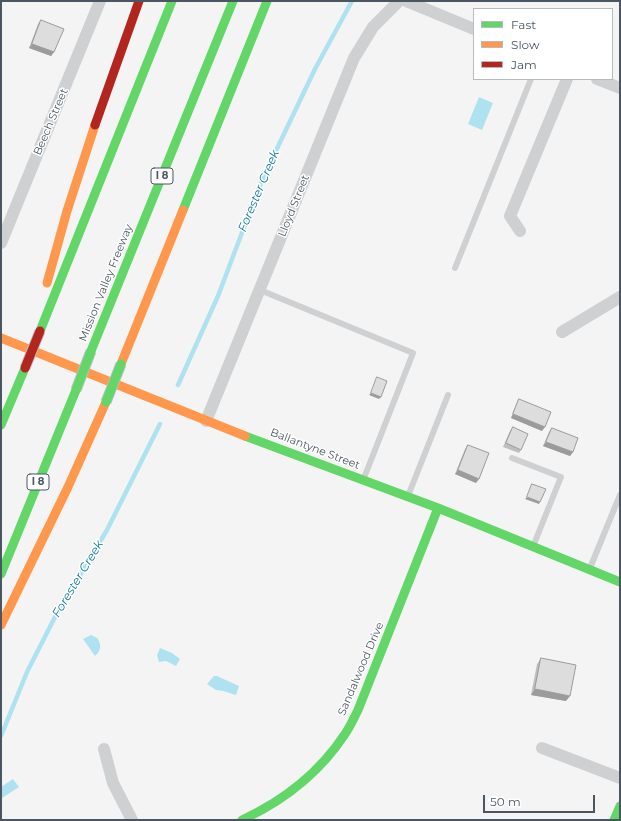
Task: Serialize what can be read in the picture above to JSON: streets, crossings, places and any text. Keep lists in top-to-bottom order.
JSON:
{
  "streets": {
    "main road": [
      "I 8",
      "Mission Valley Freeway",
      "Ballantyne Street",
      "Sandalwood Drive"
    ],
    "street": ["Beech Street", "Lloyd Street"]
  },
  "crossings": [
    ["Lloyd Street", "Ballantyne Street"],
    ["Ballantyne Street", "Sandalwood Drive"]
  ],
  "water": ["Forester Creek"],
  "legend": ["Fast", "Slow", "Jam"],
  "scale_bar": "50 m"
}
